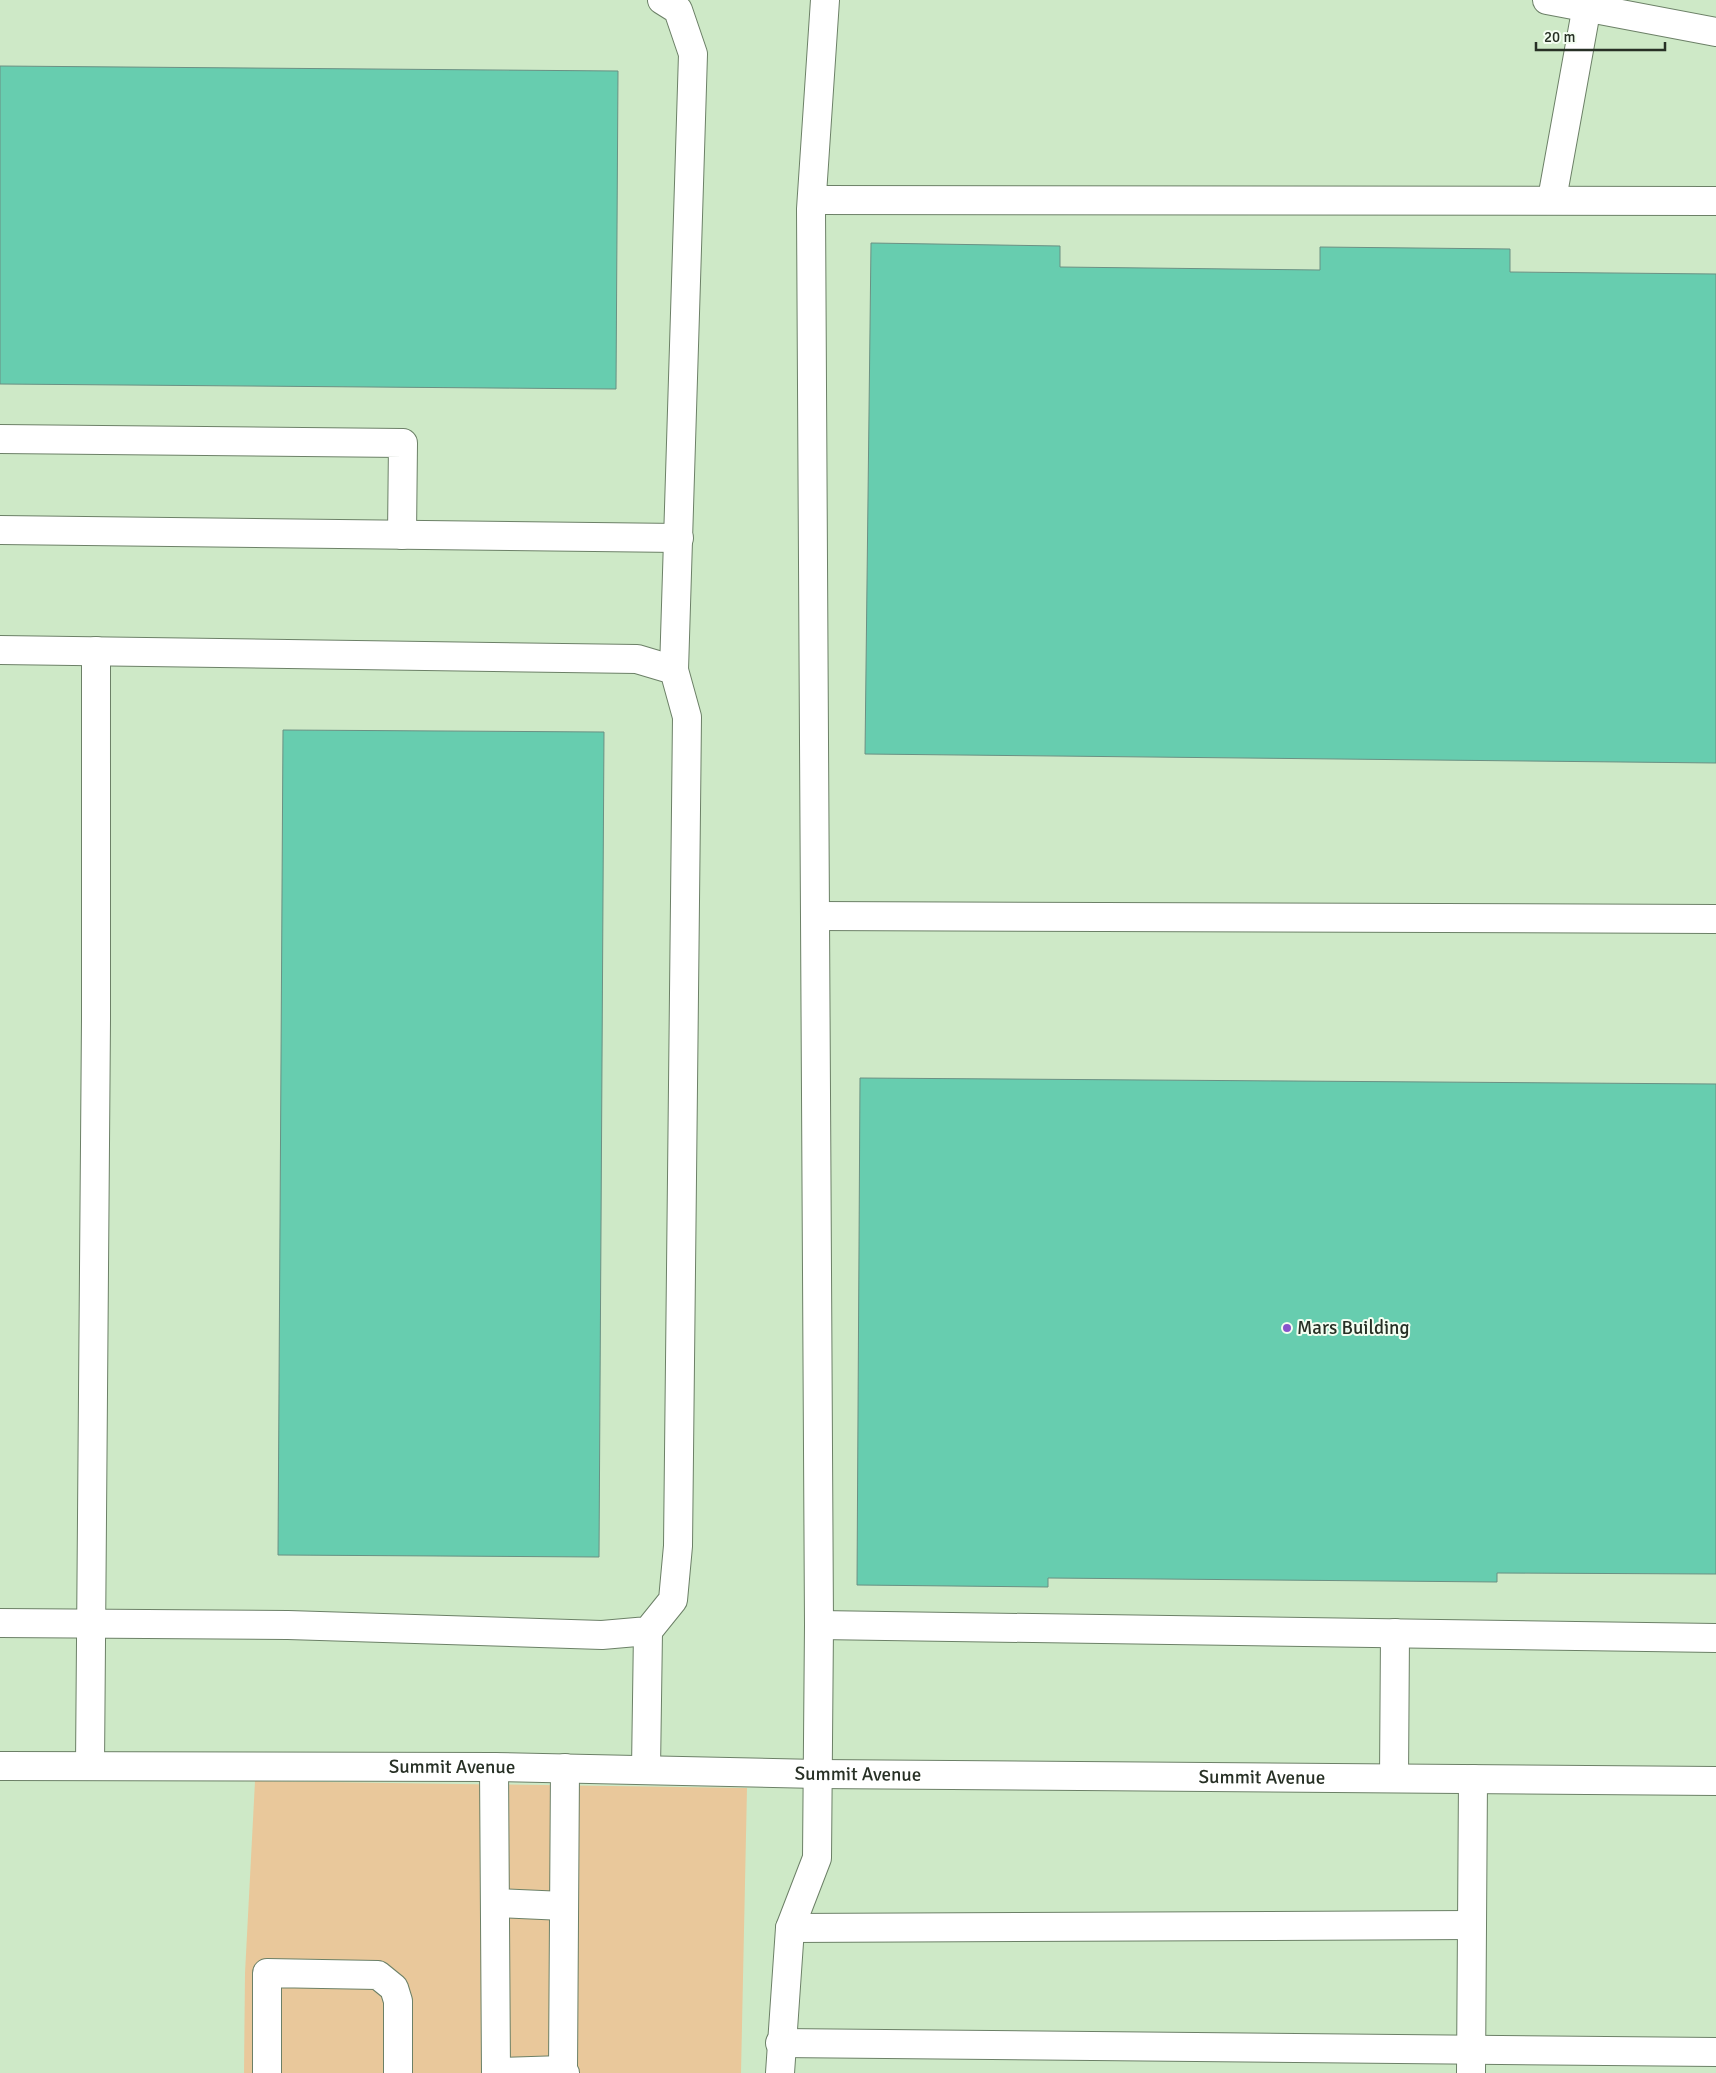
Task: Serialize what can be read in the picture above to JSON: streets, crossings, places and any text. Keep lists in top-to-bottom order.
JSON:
{
  "streets": {
    "street": ["Summit Avenue"]
  },
  "places": ["Mars Building"],
  "scale_bar": "20 m"
}
